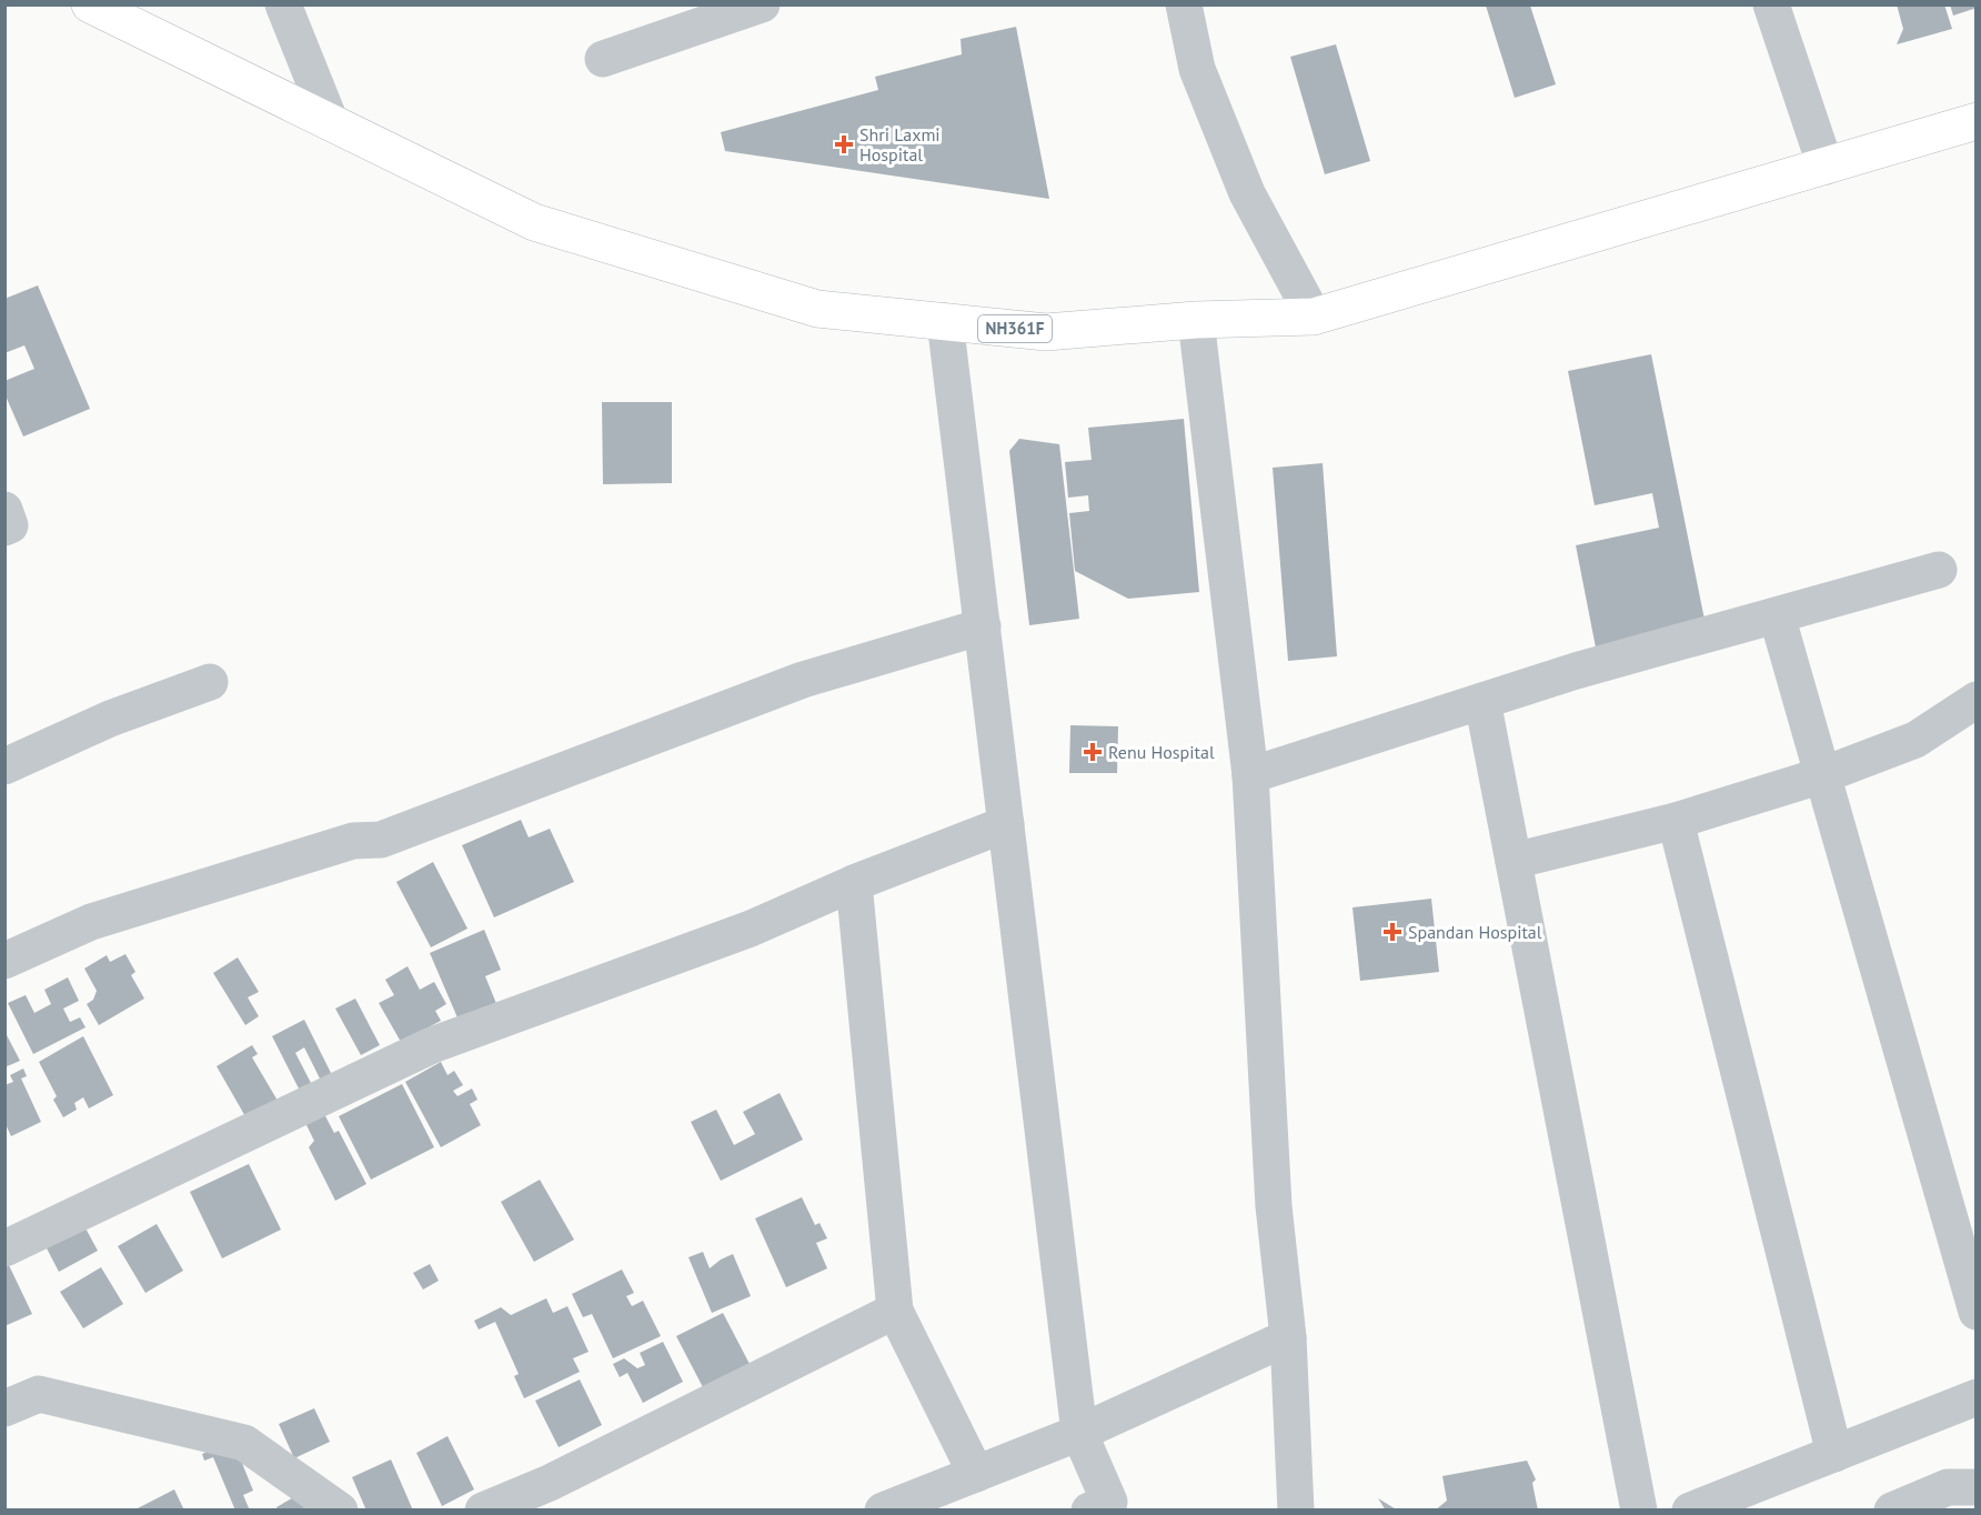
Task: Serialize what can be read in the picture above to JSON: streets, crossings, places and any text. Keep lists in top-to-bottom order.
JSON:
{
  "streets": {
    "highway": ["NH361F"]
  },
  "places": {
    "health": ["Shri Laxmi Hospital", "Renu Hospital", "Spandan Hospital"]
  }
}
